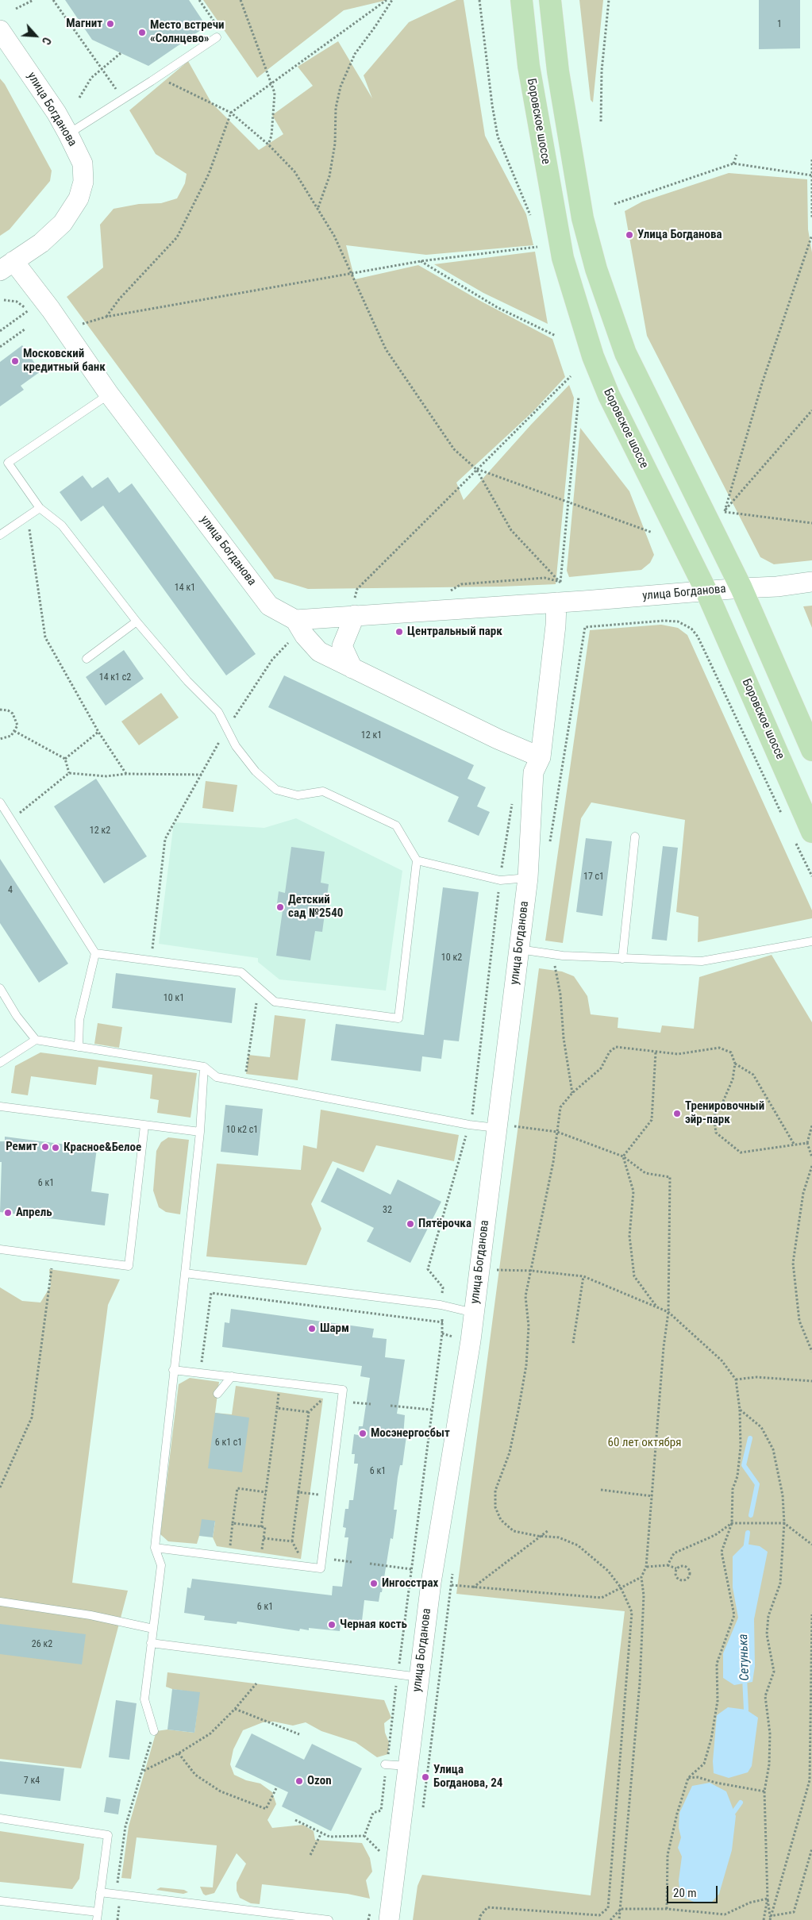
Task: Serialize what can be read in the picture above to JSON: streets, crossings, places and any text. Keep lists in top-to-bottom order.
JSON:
{
  "streets": {
    "main road": ["Боровское шоссе"],
    "street": ["улица Богданова"]
  },
  "crossings": [
    ["улица Богданова", "Боровское шоссе"]
  ],
  "water": ["Сетунька"],
  "parks": ["60 лет октября"],
  "places": [
    "Магнит",
    "Место встречи «Солнцево»",
    "Улица Богданова",
    "Московский кредитный банк",
    "Центральный парк",
    "Детский сад №2540",
    "Тренировочный эйр-парк",
    "Ремит",
    "Красное&Белое",
    "Апрель",
    "Пятёрочка",
    "Шарм",
    "Мосэнергосбыт",
    "Ингосстрах",
    "Черная кость",
    "Улица Богданова, 24",
    "Ozon"
  ],
  "house_numbers": [
    "1",
    "14 к1",
    "14 к1 с2",
    "12 к1",
    "12 к2",
    "17 с1",
    "4",
    "10 к2",
    "10 к1",
    "10 к2 с1",
    "6 к1",
    "32",
    "6 к1 с1",
    "6 к1",
    "6 к1",
    "26 к2",
    "7 к4"
  ],
  "scale_bar": "20 m",
  "north": "bottom right"
}
